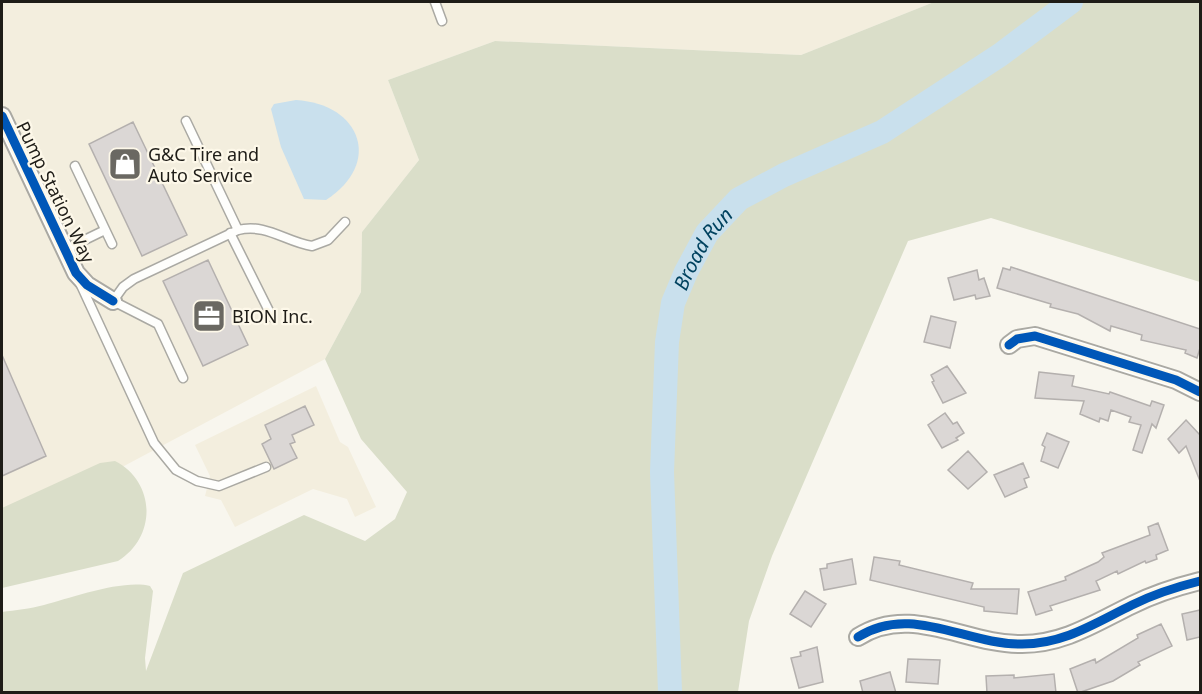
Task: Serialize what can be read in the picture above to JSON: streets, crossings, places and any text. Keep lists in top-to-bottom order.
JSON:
{
  "streets": {
    "street": ["Pump Station Way"]
  },
  "water": ["Broad Run"],
  "places": {
    "shop": ["G&C Tire and Auto Service"],
    "office": ["BION Inc."]
  }
}
